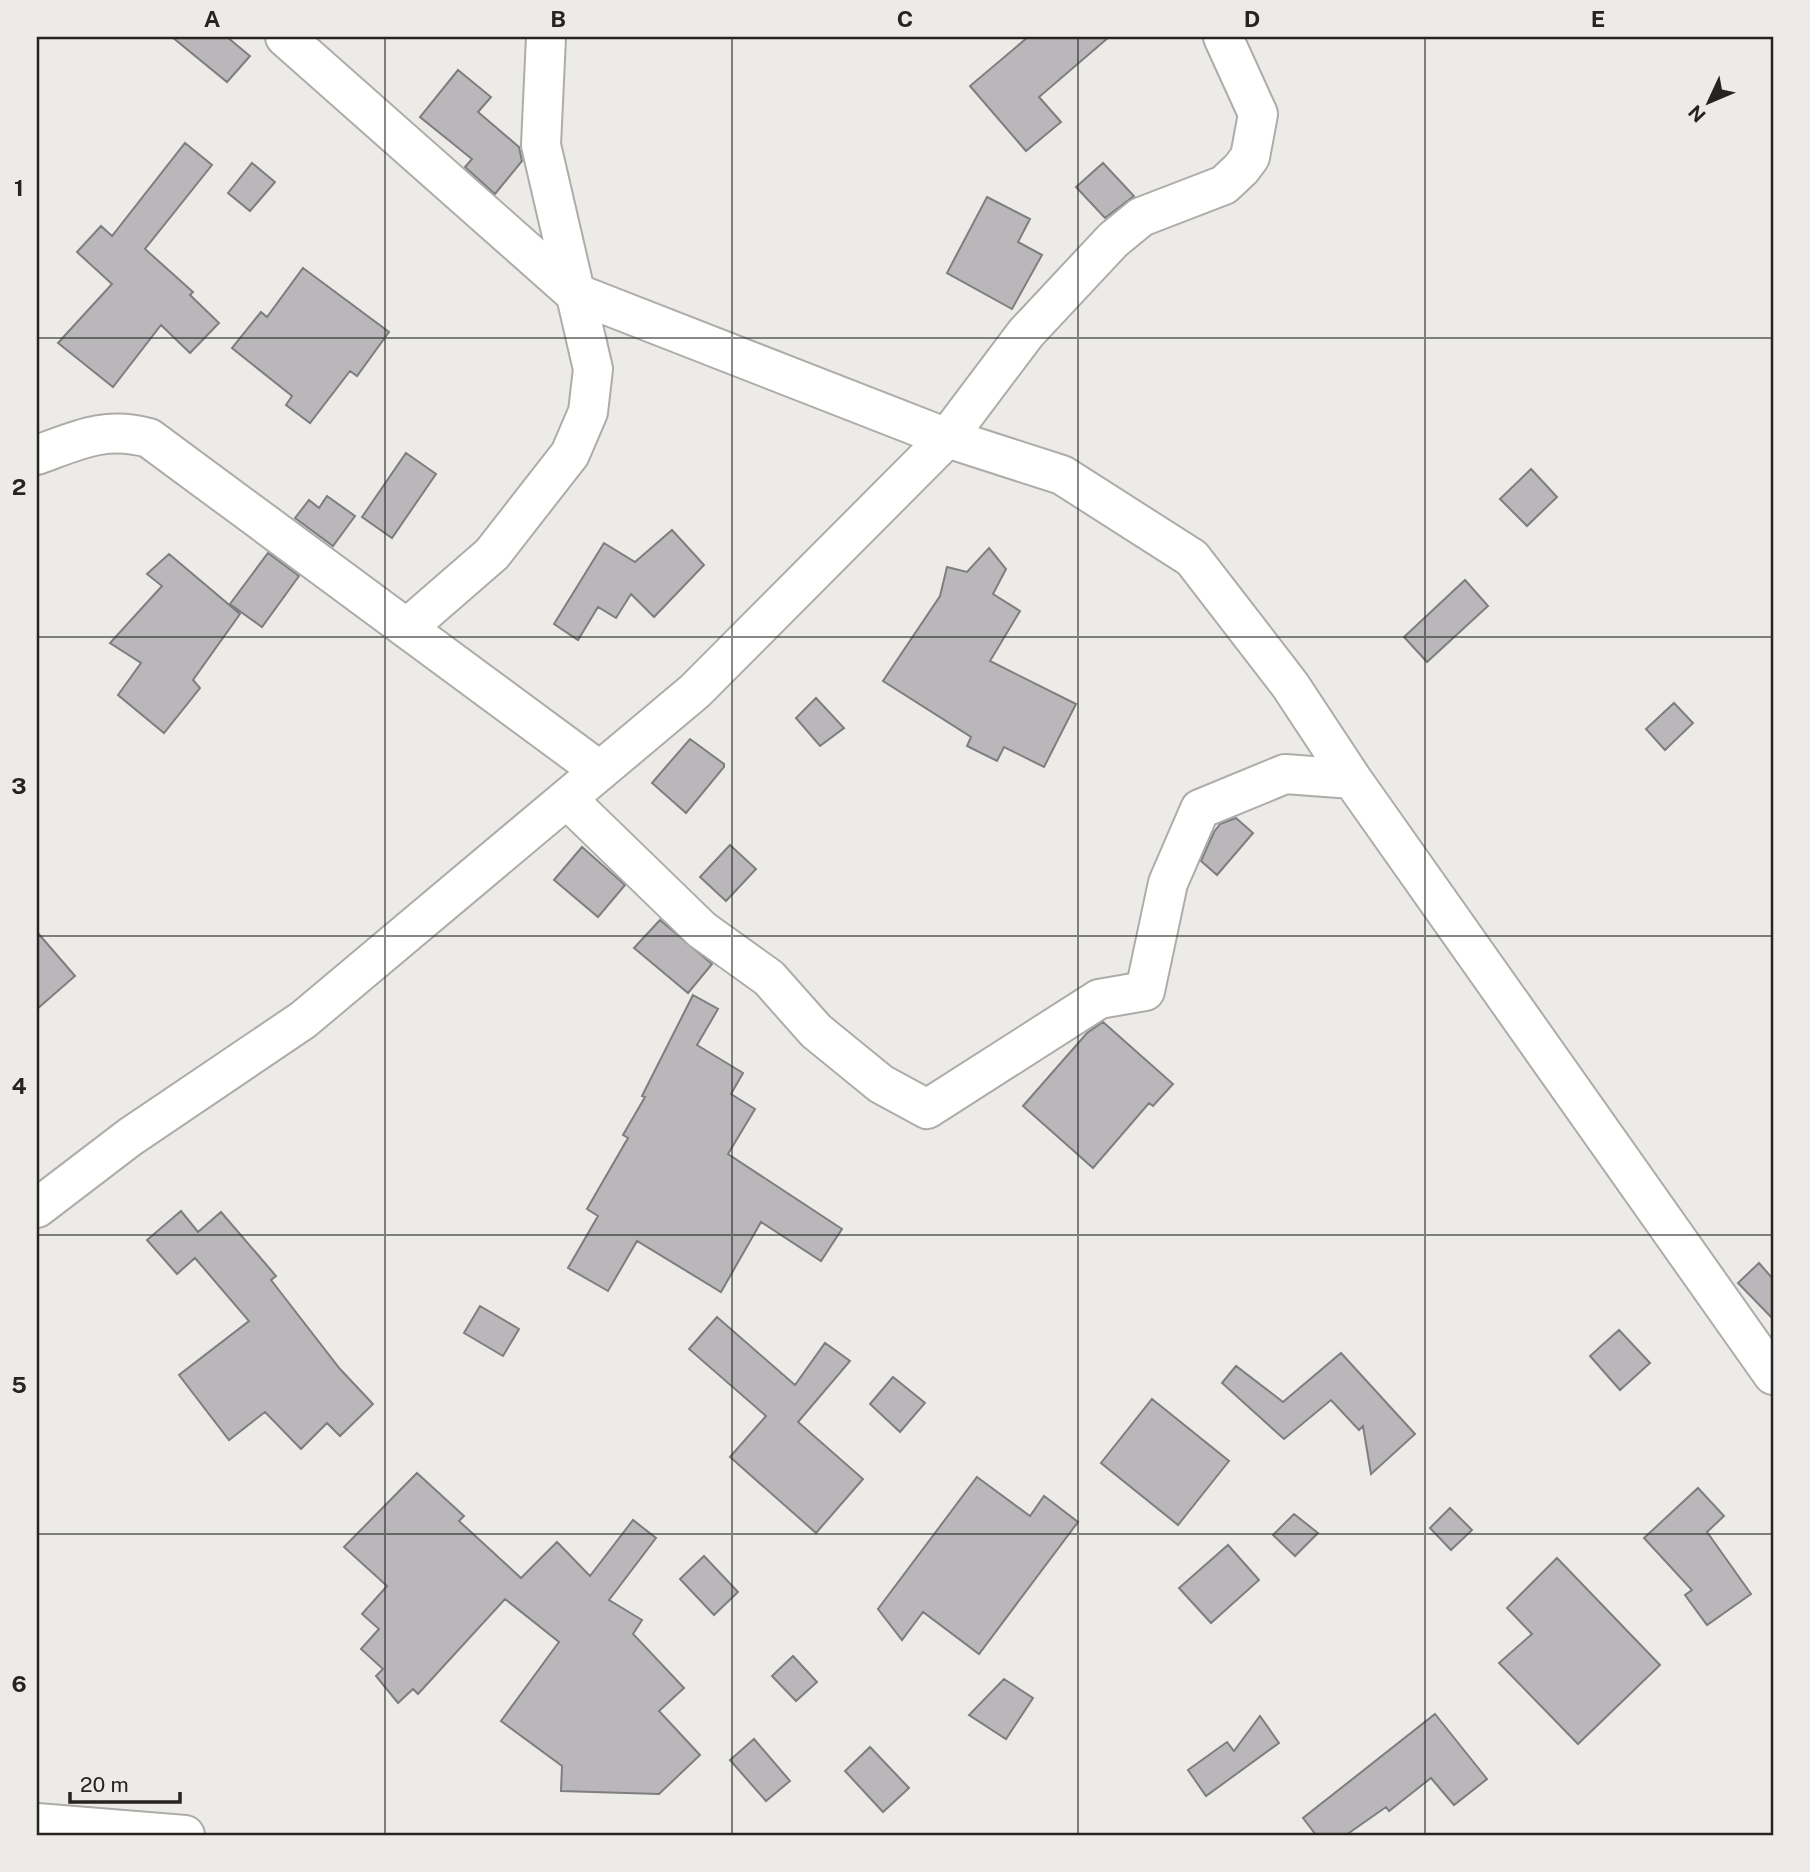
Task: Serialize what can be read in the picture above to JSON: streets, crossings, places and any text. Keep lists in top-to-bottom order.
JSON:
{
  "scale_bar": "20 m",
  "north": "bottom left",
  "grid": {
    "columns": [
      "A",
      "B",
      "C",
      "D",
      "E"
    ],
    "rows": [
      "1",
      "2",
      "3",
      "4",
      "5",
      "6"
    ]
  }
}
